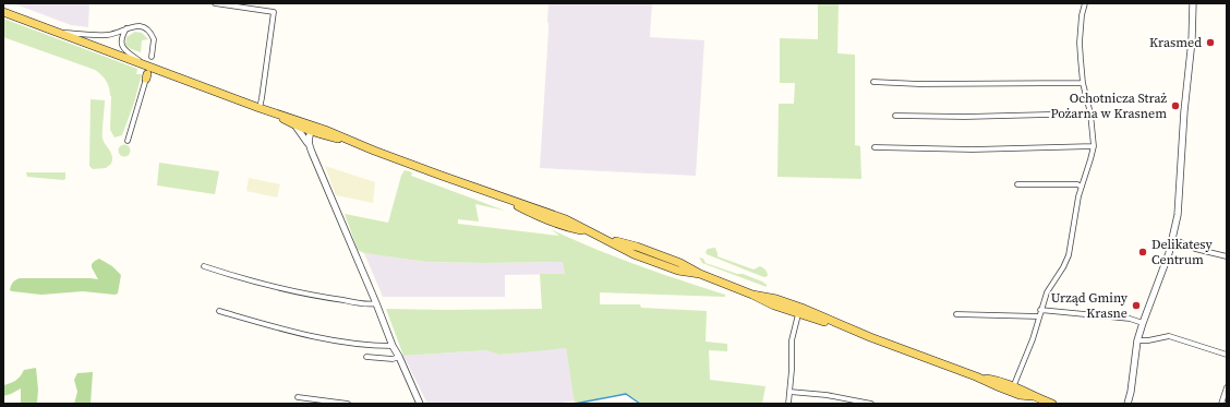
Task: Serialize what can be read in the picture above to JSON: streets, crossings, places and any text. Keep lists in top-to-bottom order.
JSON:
{
  "places": [
    "Krasmed",
    "Ochotnicza Straż Pożarna w Krasnem",
    "Delikatesy Centrum",
    "Urząd Gminy Krasne"
  ]
}
